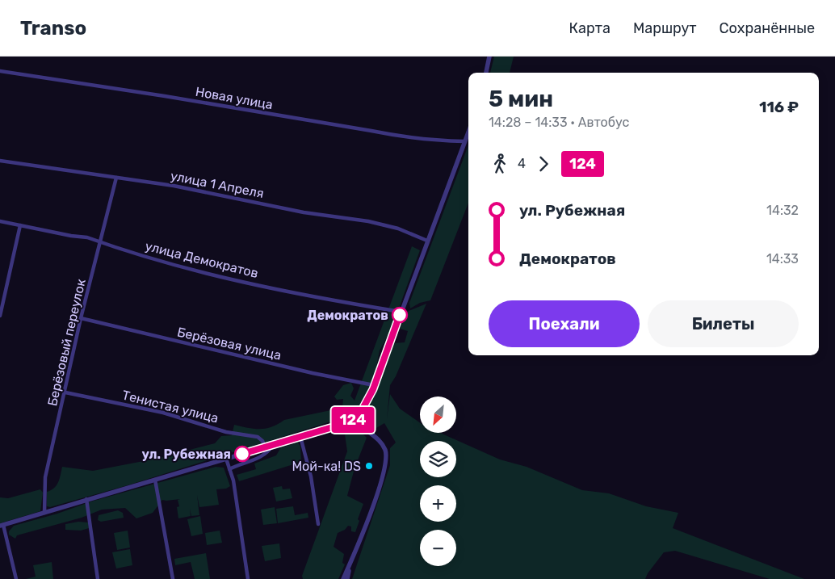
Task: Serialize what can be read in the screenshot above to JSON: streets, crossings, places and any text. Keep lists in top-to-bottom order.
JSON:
{
  "streets": {
    "street": [
      "Новая улица",
      "улица 1 Апреля",
      "улица Демократов",
      "Берёзовый переулок",
      "Берёзовая улица",
      "Тенистая улица"
    ]
  },
  "crossings": [
    ["улица 1 Апреля", "Берёзовый переулок"],
    ["улица Демократов", "Берёзовый переулок"],
    ["Берёзовый переулок", "Берёзовая улица"],
    ["Берёзовый переулок", "Тенистая улица"]
  ],
  "places": ["Демократов", "ул. Рубежная", "Мой-ка! DS"],
  "lines": ["bus line 124"],
  "north": "bottom left",
  "page": {
    "header": "Transo",
    "nav": ["Карта", "Маршрут", "Сохранённые"],
    "on_map": "124",
    "heading": ["5 мин", "14:28 – 14:33 · Автобус", "116 ₽"],
    "legs": ["4", "124"],
    "list": [
      {
        "name": "ул. Рубежная",
        "value": "14:32"
      },
      {
        "name": "Демократов",
        "value": "14:33"
      }
    ],
    "buttons": ["Поехали", "Билеты"],
    "map_buttons": ["+", "−"]
  }
}
